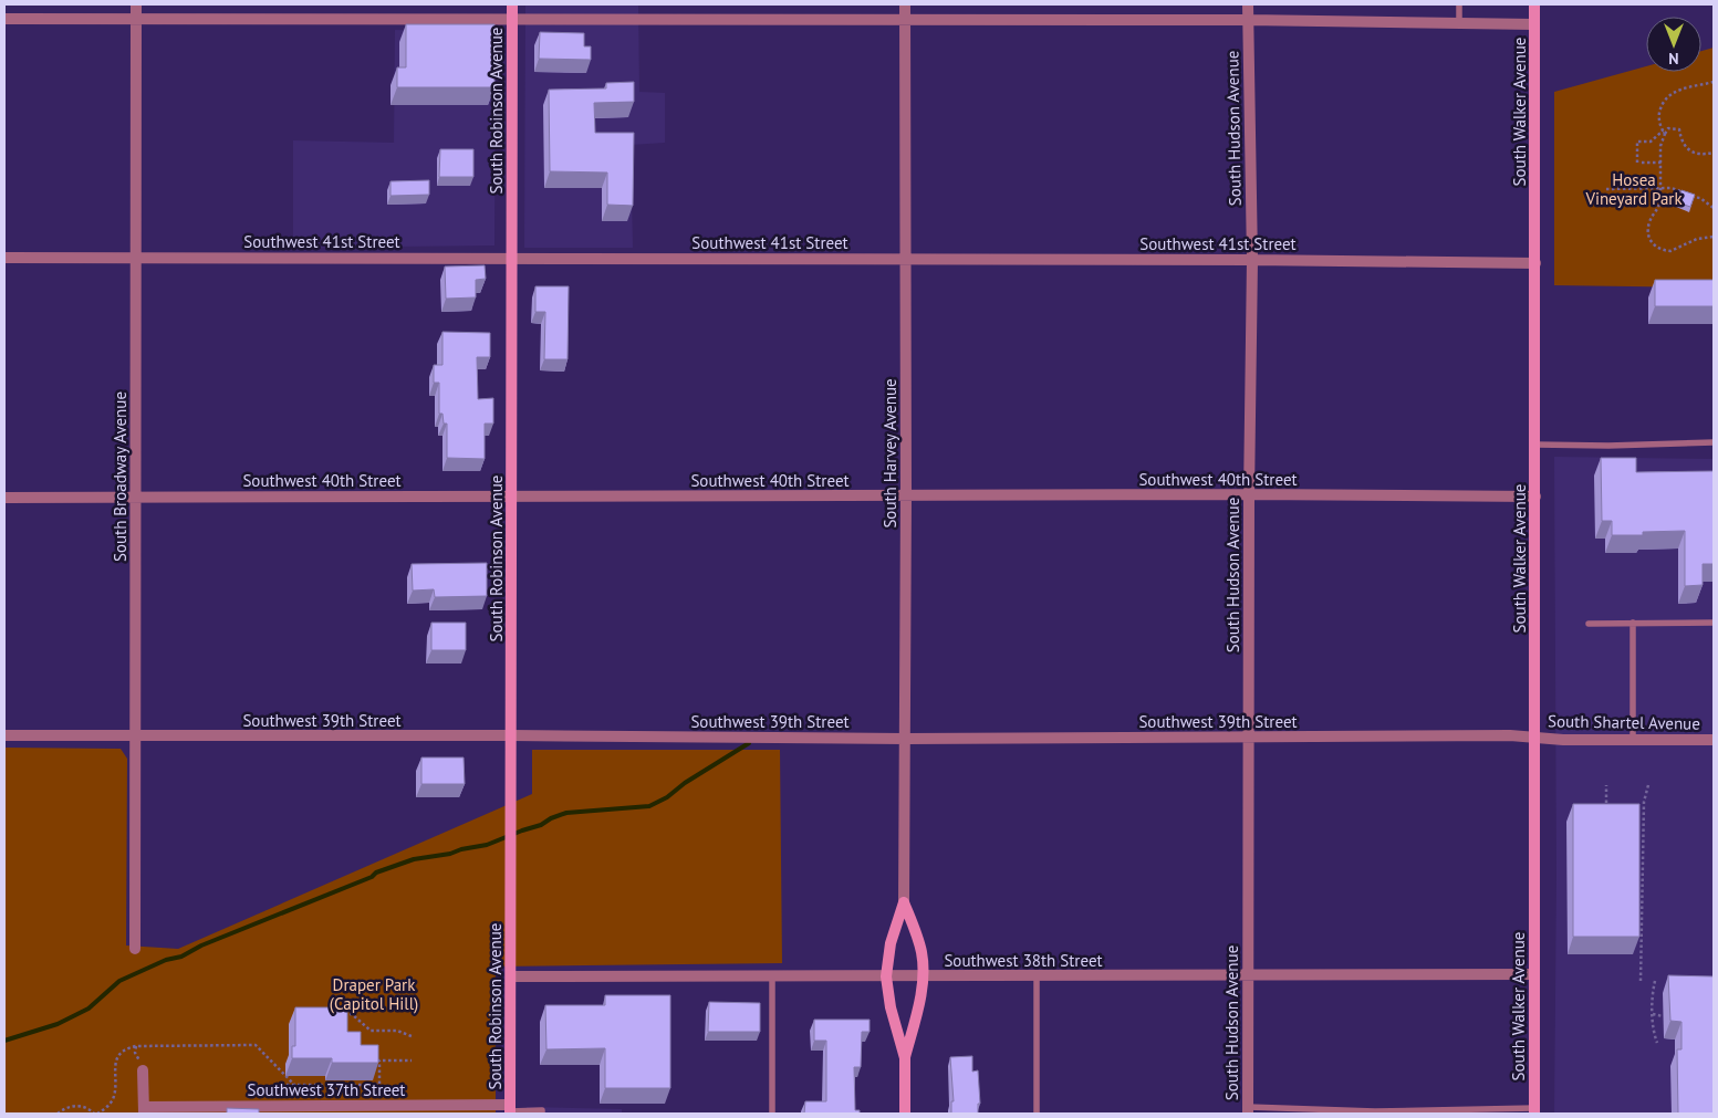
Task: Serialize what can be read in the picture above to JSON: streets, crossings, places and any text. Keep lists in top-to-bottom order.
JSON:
{
  "streets": {
    "street": [
      "South Robinson Avenue",
      "South Walker Avenue",
      "South Hudson Avenue",
      "Southwest 41st Street",
      "South Harvey Avenue",
      "South Broadway Avenue",
      "Southwest 40th Street",
      "Southwest 39th Street",
      "South Shartel Avenue",
      "Southwest 38th Street",
      "Southwest 37th Street"
    ]
  },
  "crossings": [
    ["South Robinson Avenue", "Southwest 41st Street"],
    ["South Robinson Avenue", "Southwest 40th Street"],
    ["South Robinson Avenue", "Southwest 39th Street"],
    ["South Robinson Avenue", "Southwest 38th Street"],
    ["South Robinson Avenue", "Southwest 37th Street"],
    ["South Walker Avenue", "Southwest 41st Street"],
    ["South Walker Avenue", "Southwest 40th Street"],
    ["South Walker Avenue", "Southwest 39th Street"],
    ["South Walker Avenue", "South Shartel Avenue"],
    ["South Walker Avenue", "Southwest 38th Street"],
    ["South Hudson Avenue", "Southwest 41st Street"],
    ["South Hudson Avenue", "Southwest 40th Street"],
    ["South Hudson Avenue", "Southwest 39th Street"],
    ["South Hudson Avenue", "Southwest 38th Street"],
    ["Southwest 41st Street", "South Harvey Avenue"],
    ["Southwest 41st Street", "South Broadway Avenue"],
    ["South Harvey Avenue", "Southwest 40th Street"],
    ["South Harvey Avenue", "Southwest 39th Street"],
    ["South Harvey Avenue", "Southwest 38th Street"],
    ["South Broadway Avenue", "Southwest 40th Street"],
    ["South Broadway Avenue", "Southwest 39th Street"],
    ["Southwest 39th Street", "South Shartel Avenue"]
  ],
  "parks": ["Hosea Vineyard Park", "Draper Park (Capitol Hill)"],
  "north": "bottom"
}
